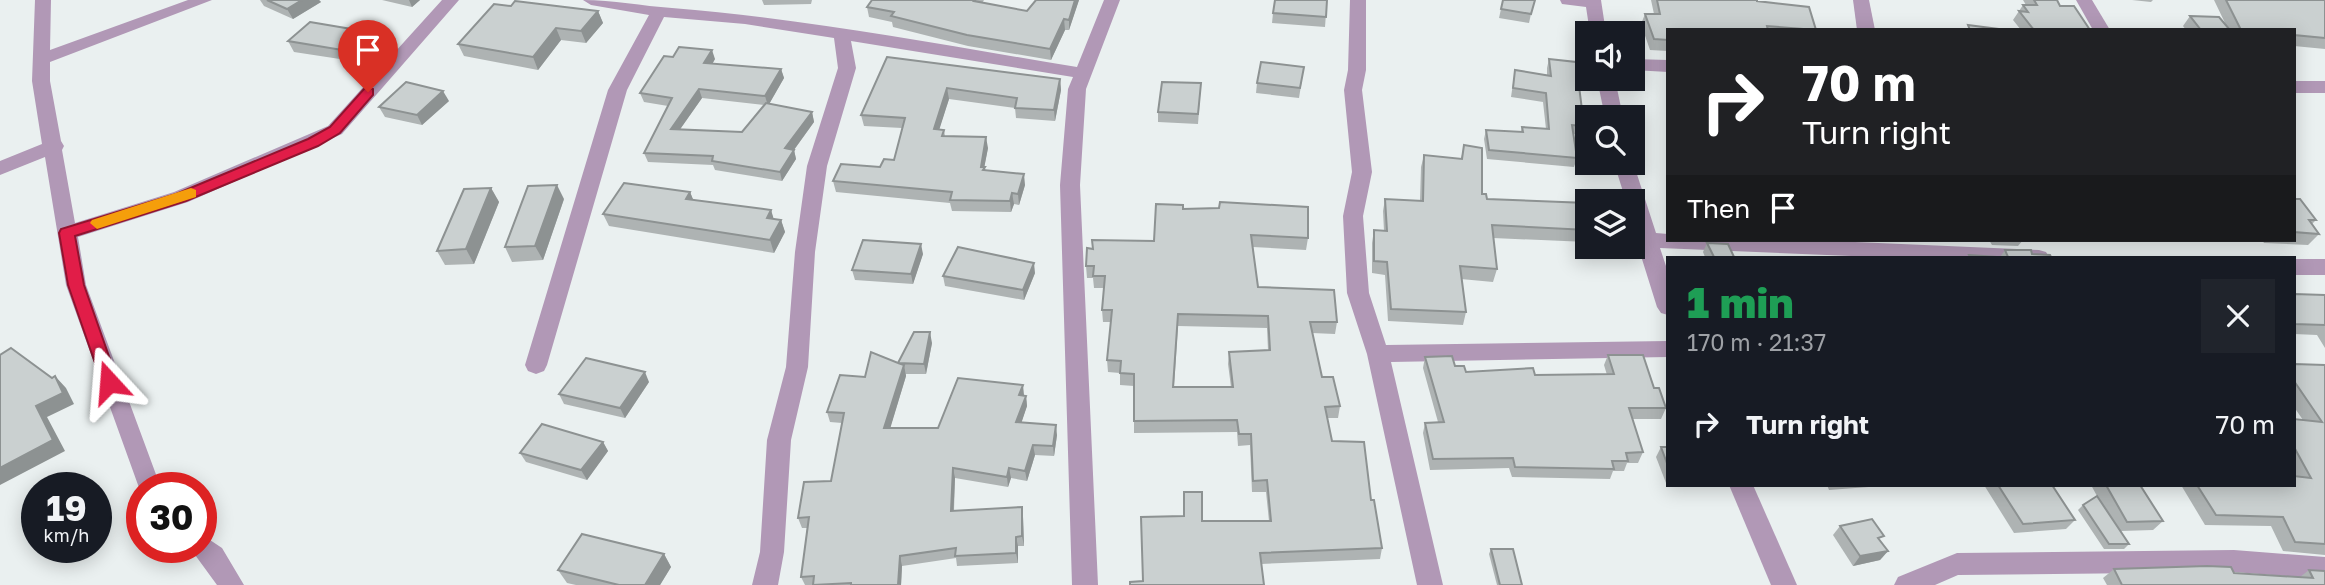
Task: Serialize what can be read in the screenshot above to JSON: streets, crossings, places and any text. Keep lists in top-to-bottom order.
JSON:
{
  "page": {
    "turn": ["70 m", "Turn right"],
    "then": "Then",
    "heading": ["1 min", "170 m · 21:37"],
    "list": [
      {
        "name": "Turn right",
        "value": "70 m"
      }
    ],
    "speed": "19 km/h",
    "limit": "30"
  }
}
